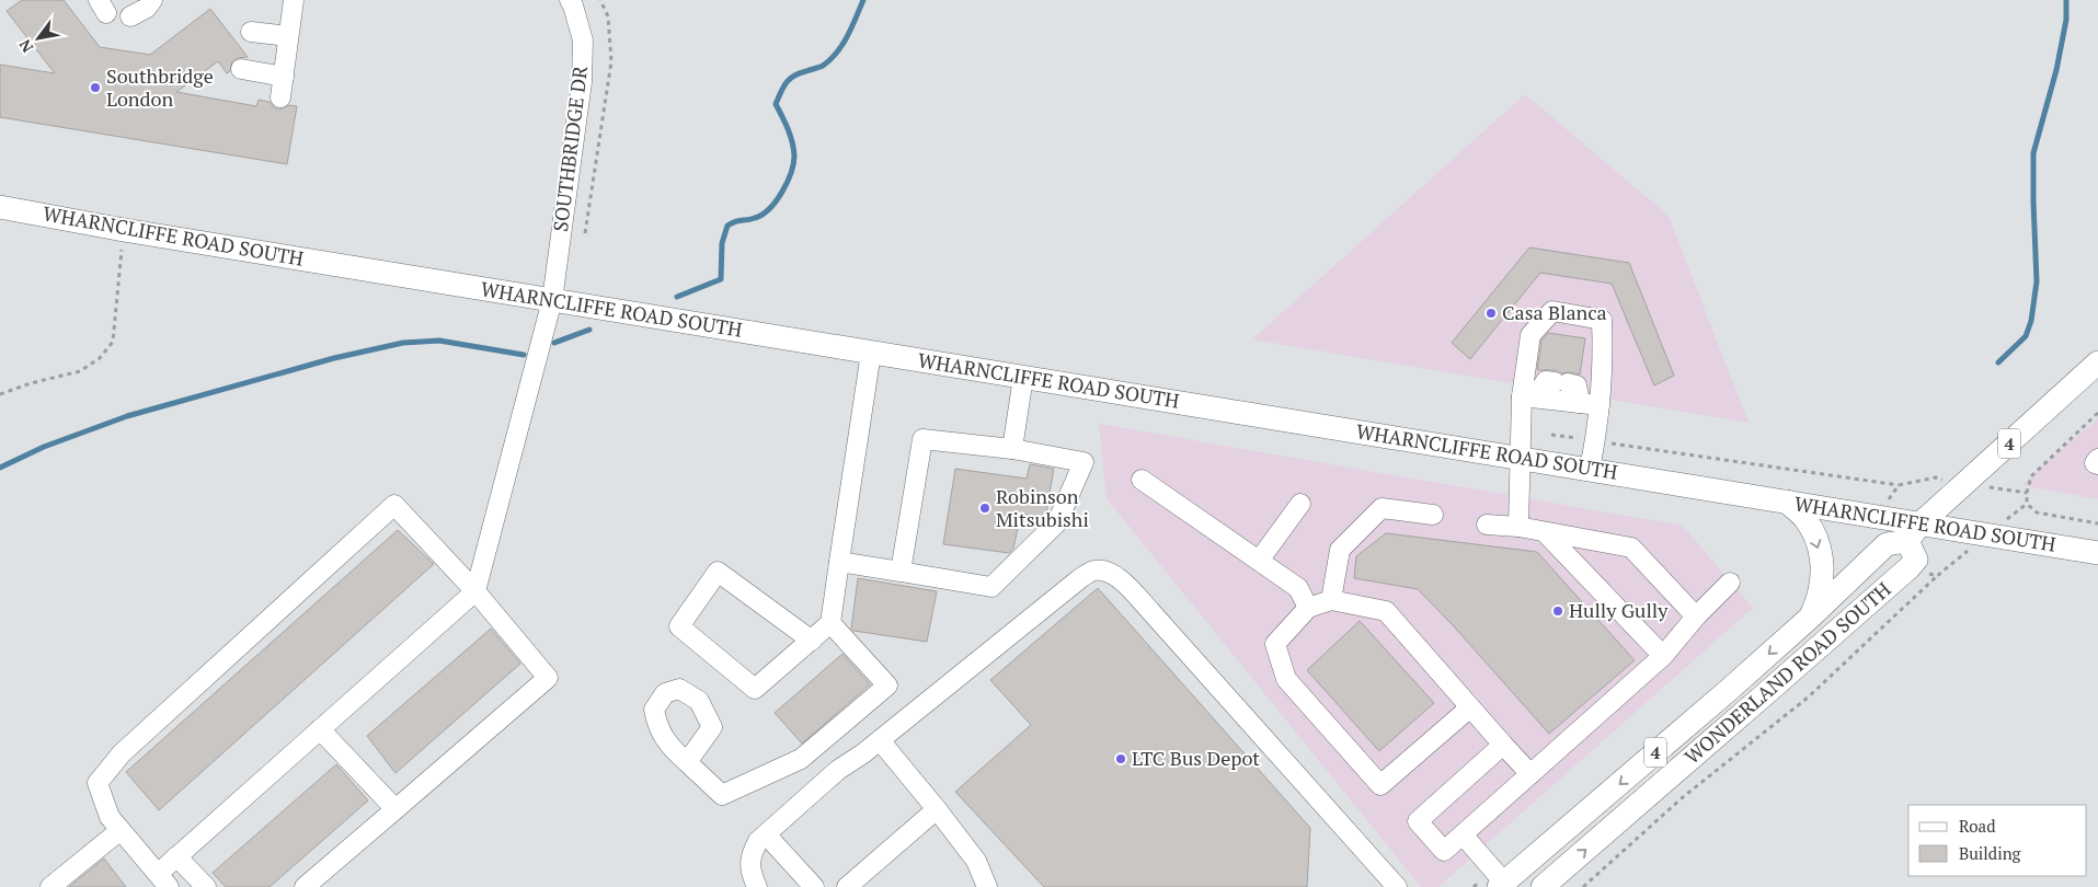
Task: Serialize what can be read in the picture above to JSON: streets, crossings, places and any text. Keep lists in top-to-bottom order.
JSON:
{
  "streets": {
    "main road": ["WHARNCLIFFE ROAD SOUTH", "4", "WONDERLAND ROAD SOUTH"],
    "street": ["SOUTHBRIDGE DR"]
  },
  "crossings": [
    ["SOUTHBRIDGE DR", "WHARNCLIFFE ROAD SOUTH"],
    ["WHARNCLIFFE ROAD SOUTH", "WONDERLAND ROAD SOUTH"]
  ],
  "places": [
    "Southbridge London",
    "Casa Blanca",
    "Robinson Mitsubishi",
    "Hully Gully",
    "LTC Bus Depot"
  ],
  "legend": ["Road", "Building"],
  "north": "bottom left"
}
